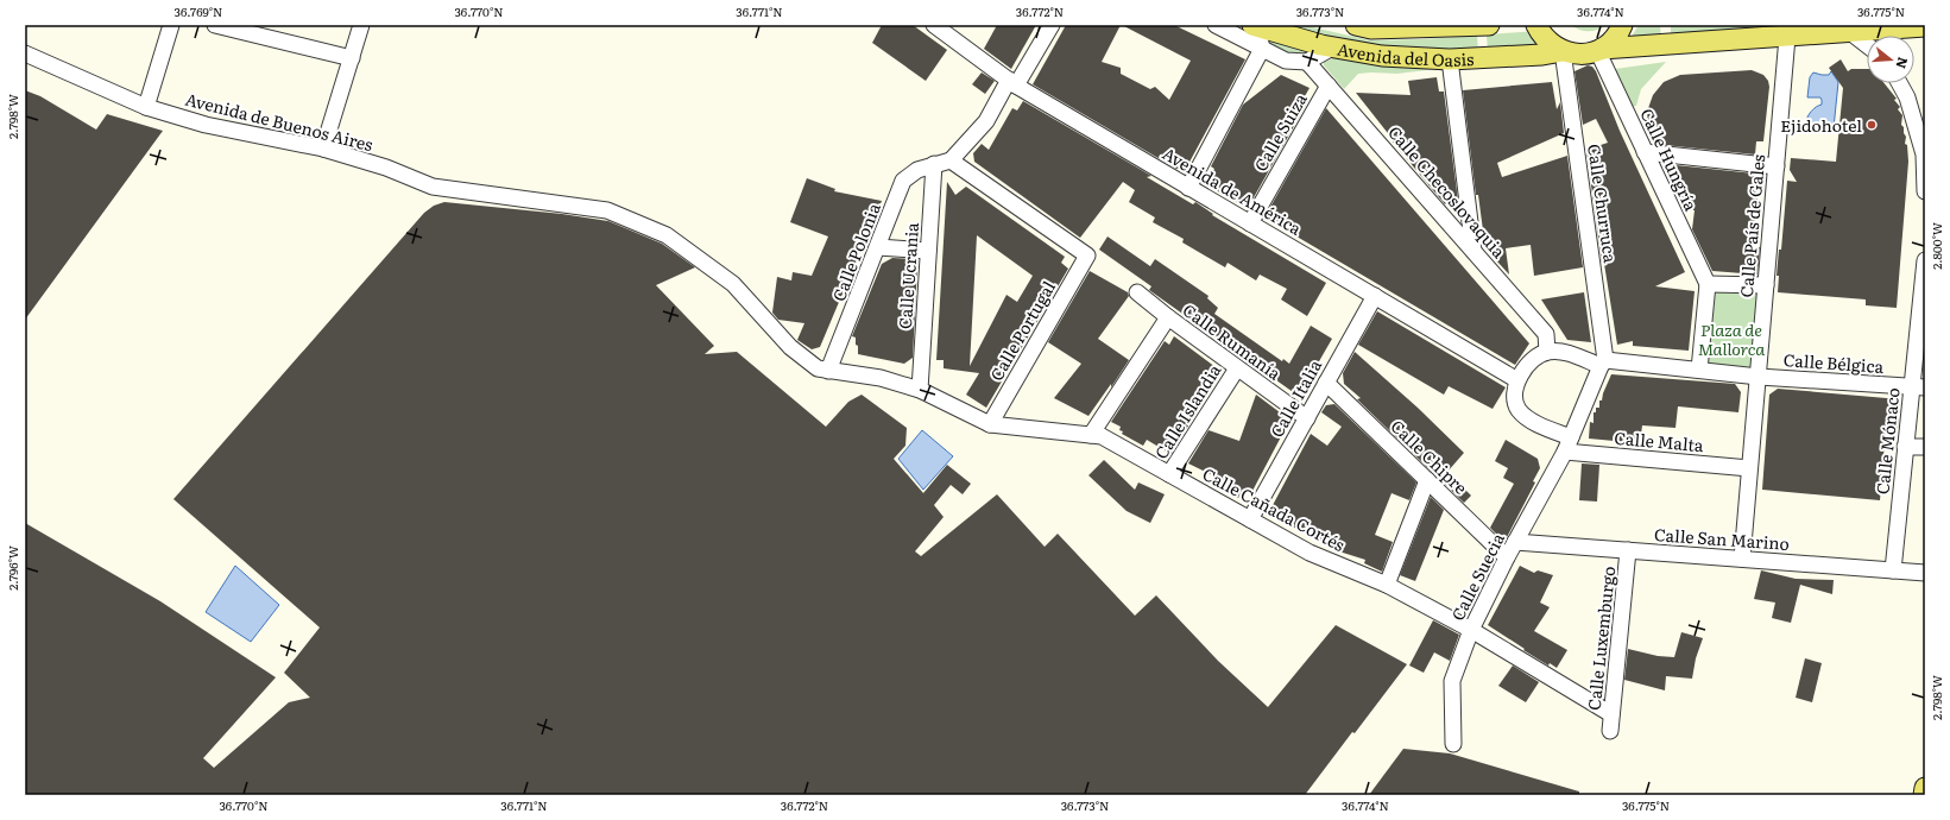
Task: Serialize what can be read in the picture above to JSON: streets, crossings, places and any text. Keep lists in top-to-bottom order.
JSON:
{
  "streets": {
    "main road": ["Avenida del Oasis"],
    "street": [
      "Avenida de Buenos Aires",
      "Calle Suiza",
      "Calle Hungría",
      "Avenida de América",
      "Calle Checoslovaquia",
      "Calle Churruca",
      "Calle País de Gales",
      "Calle Polonia",
      "Calle Ucrania",
      "Calle Portugal",
      "Calle Rumanía",
      "Calle Bélgica",
      "Calle Italia",
      "Calle Islandia",
      "Calle Malta",
      "Calle Mónaco",
      "Calle Chipre",
      "Calle Cañada Cortés",
      "Calle San Marino",
      "Calle Suecia",
      "Calle Luxemburgo"
    ]
  },
  "crossings": [
    ["Avenida del Oasis", "Calle Hungría"],
    ["Avenida del Oasis", "Calle Churruca"],
    ["Avenida de Buenos Aires", "Calle Polonia"],
    ["Avenida de Buenos Aires", "Calle Cañada Cortés"],
    ["Calle Suiza", "Avenida de América"],
    ["Calle Suiza", "Calle Checoslovaquia"],
    ["Avenida de América", "Calle Italia"],
    ["Avenida de América", "Calle Malta"],
    ["Calle Checoslovaquia", "Calle Bélgica"],
    ["Calle Churruca", "Calle Bélgica"],
    ["Calle Churruca", "Calle Suecia"],
    ["Calle País de Gales", "Calle Bélgica"],
    ["Calle País de Gales", "Calle Malta"],
    ["Calle País de Gales", "Calle San Marino"],
    ["Calle Polonia", "Calle Ucrania"],
    ["Calle Polonia", "Calle Portugal"],
    ["Calle Polonia", "Calle Cañada Cortés"],
    ["Calle Ucrania", "Calle Cañada Cortés"],
    ["Calle Portugal", "Calle Cañada Cortés"],
    ["Calle Rumanía", "Calle Italia"],
    ["Calle Rumanía", "Calle Islandia"],
    ["Calle Bélgica", "Calle Mónaco"],
    ["Calle Bélgica", "Calle Suecia"],
    ["Calle Italia", "Calle Chipre"],
    ["Calle Italia", "Calle Cañada Cortés"],
    ["Calle Islandia", "Calle Cañada Cortés"],
    ["Calle Malta", "Calle Suecia"],
    ["Calle Mónaco", "Calle San Marino"],
    ["Calle Chipre", "Calle Suecia"],
    ["Calle Cañada Cortés", "Calle Suecia"],
    ["Calle Cañada Cortés", "Calle Luxemburgo"],
    ["Calle San Marino", "Calle Suecia"],
    ["Calle San Marino", "Calle Luxemburgo"]
  ],
  "parks": ["Plaza de Mallorca"],
  "places": ["Ejidohotel"],
  "north": "right",
  "coordinates": [
    "36.769°N",
    "36.770°N",
    "36.771°N",
    "36.772°N",
    "36.773°N",
    "36.774°N",
    "36.775°N",
    "2.798°W",
    "2.800°W",
    "2.796°W"
  ]
}
